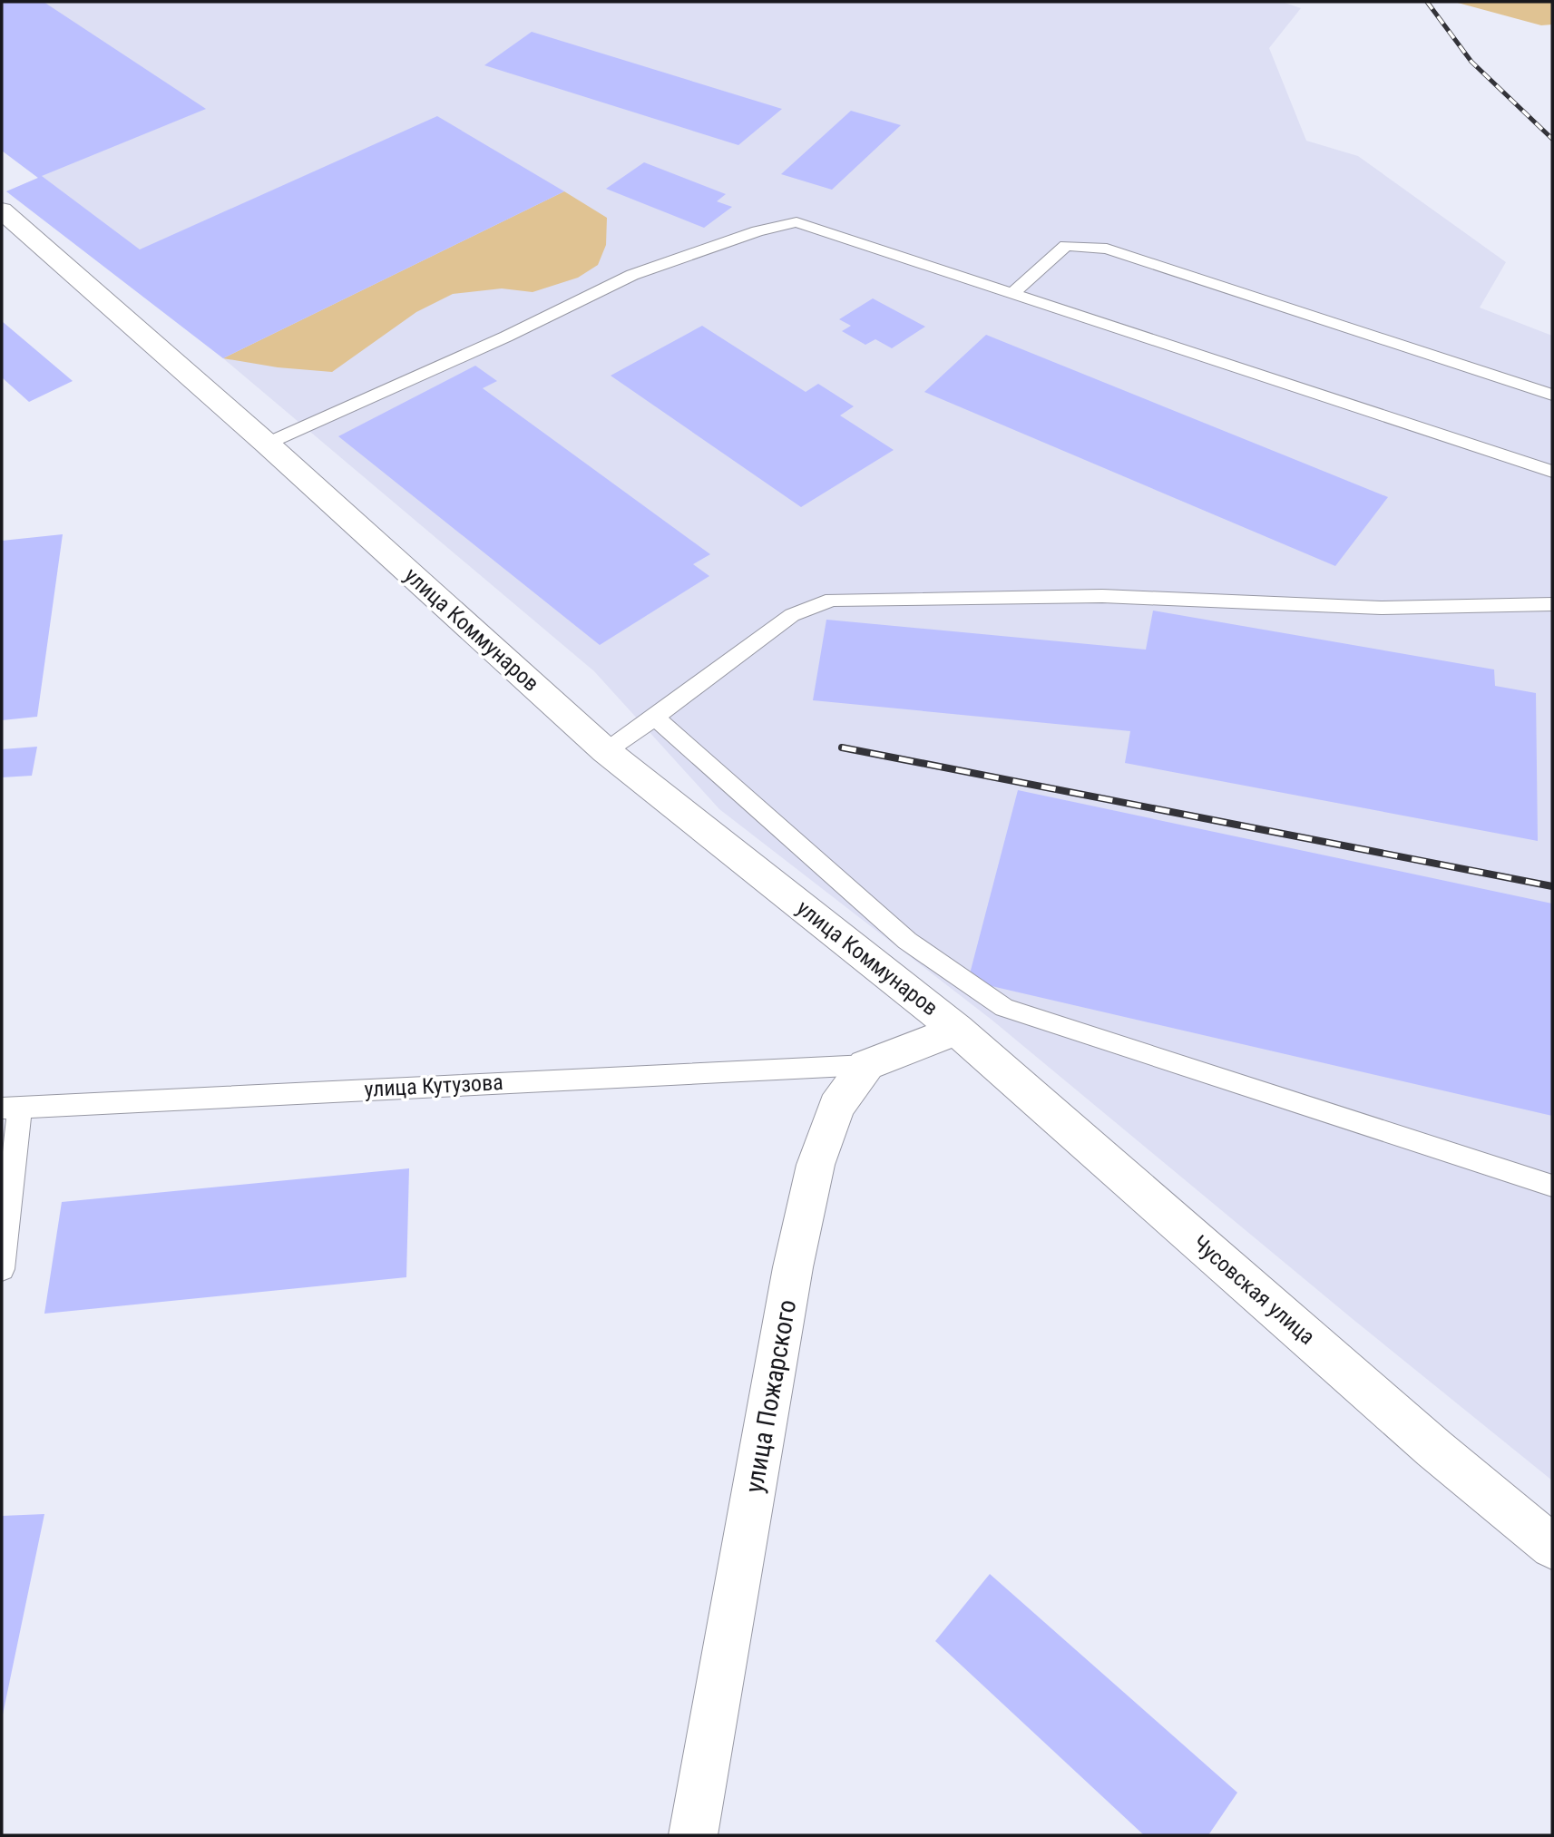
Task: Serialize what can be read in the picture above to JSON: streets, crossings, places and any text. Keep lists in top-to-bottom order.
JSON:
{
  "streets": {
    "main road": ["улица Коммунаров", "Чусовская улица", "улица Пожарского"],
    "lane": ["улица Кутузова"]
  },
  "crossings": [
    ["улица Коммунаров", "Чусовская улица"],
    ["улица Кутузова", "улица Пожарского"]
  ]
}
